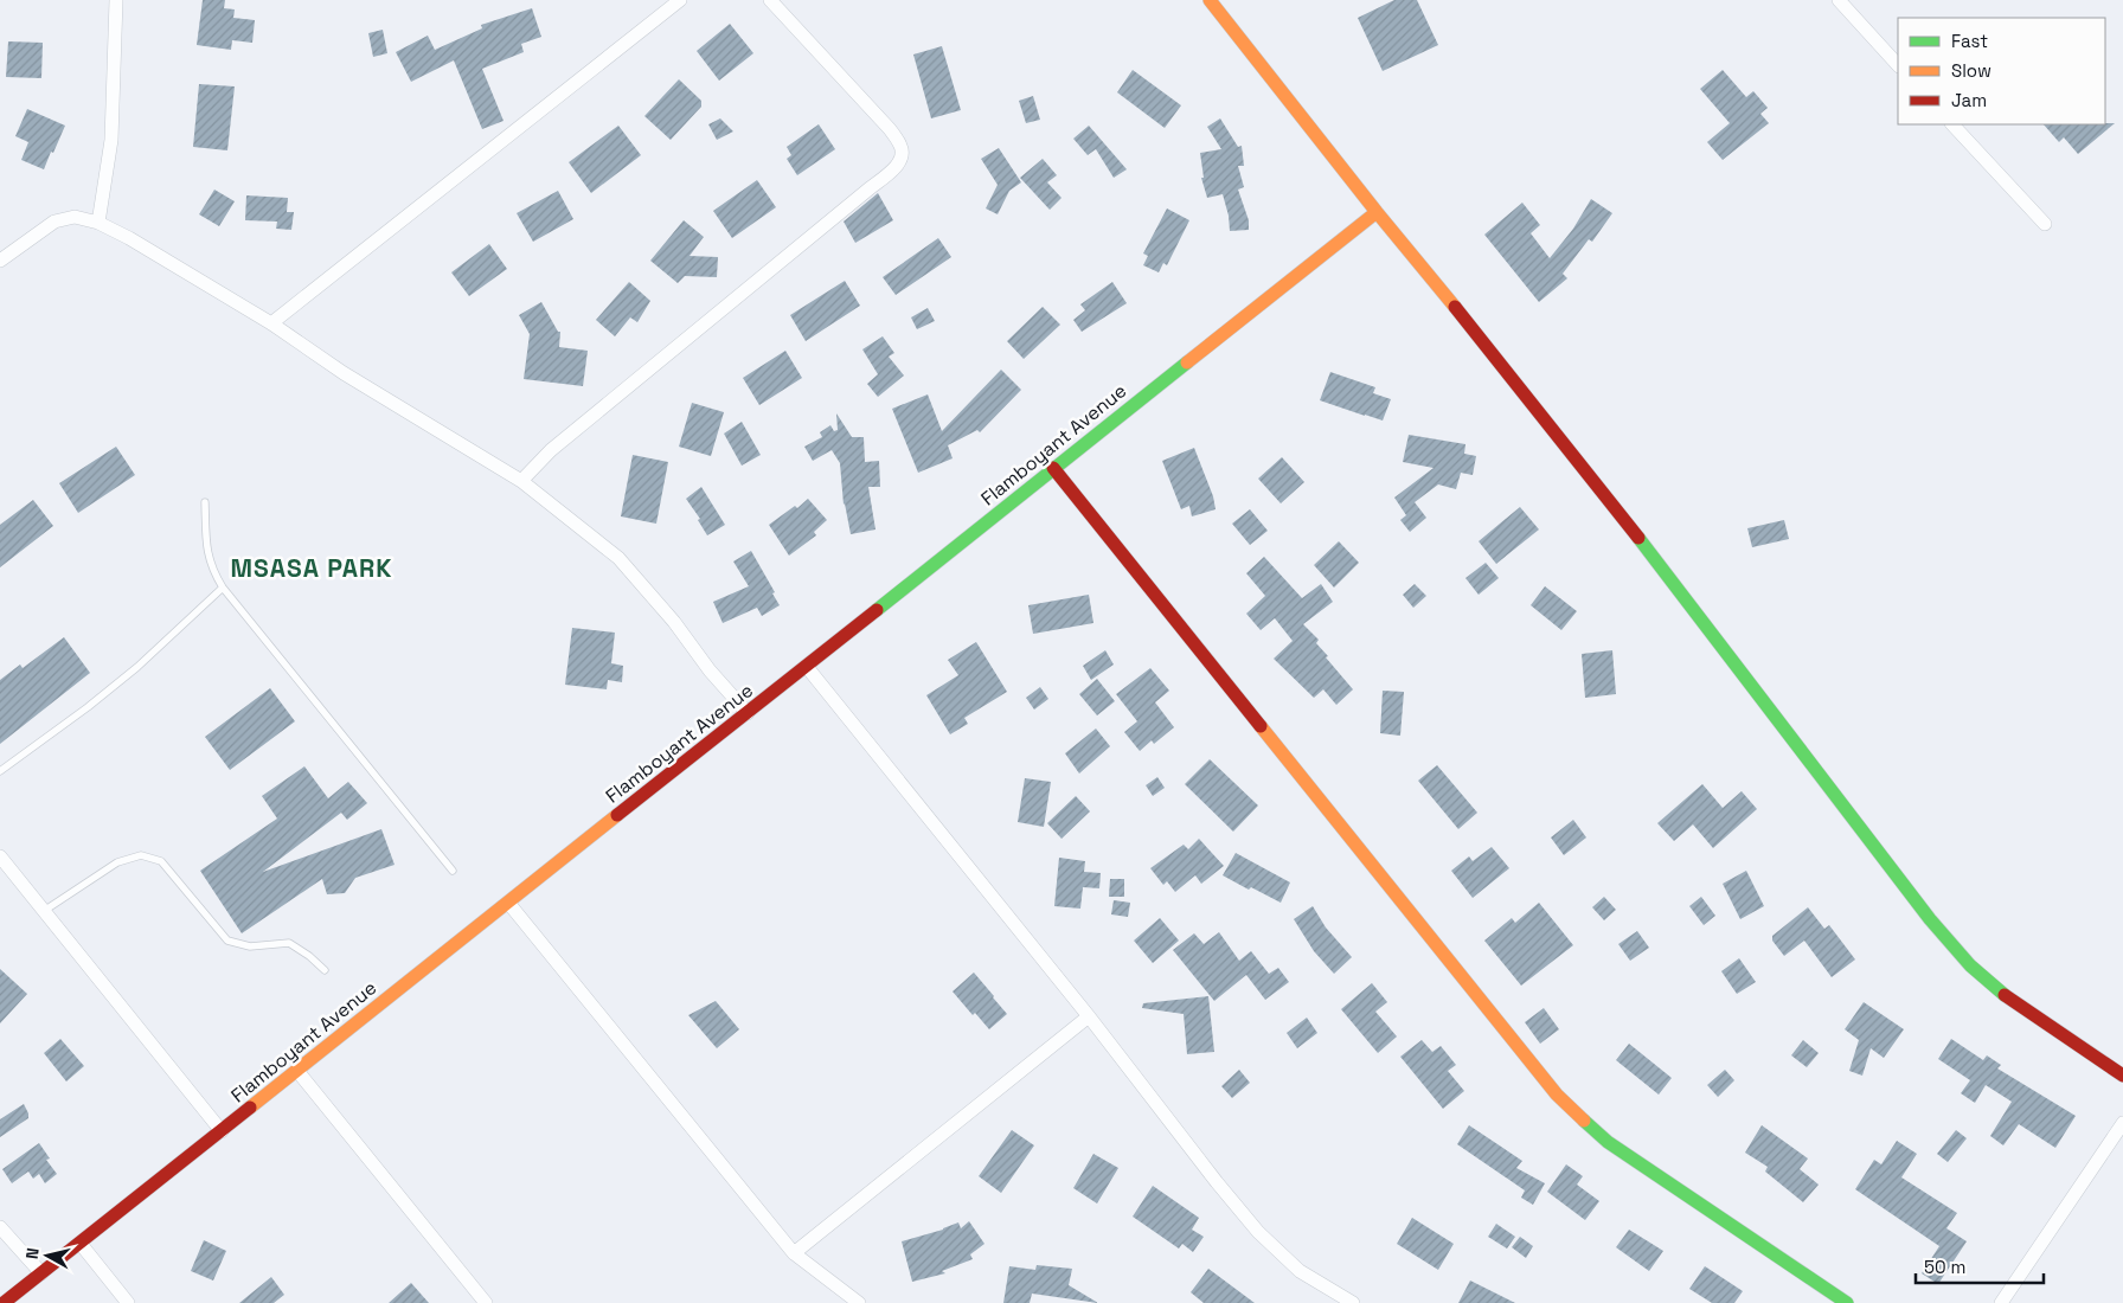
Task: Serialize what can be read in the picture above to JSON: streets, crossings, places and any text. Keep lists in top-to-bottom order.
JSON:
{
  "streets": {
    "street": ["Flamboyant Avenue"]
  },
  "districts": ["MSASA PARK"],
  "legend": ["Fast", "Slow", "Jam"],
  "scale_bar": "50 m",
  "north": "left"
}
